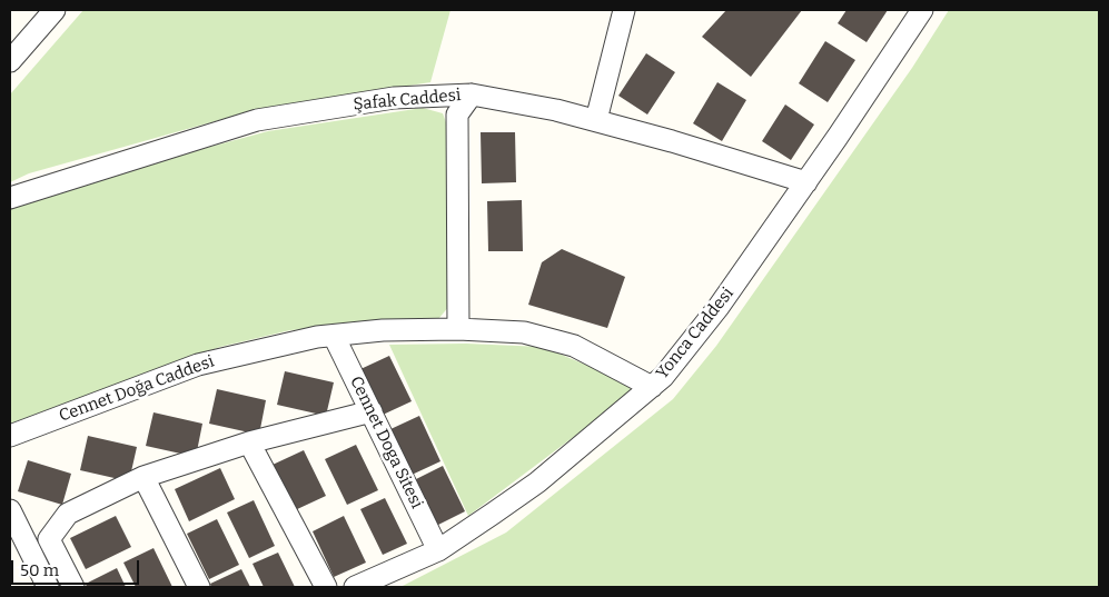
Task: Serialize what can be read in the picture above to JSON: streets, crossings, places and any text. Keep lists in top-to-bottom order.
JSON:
{
  "streets": {
    "street": [
      "Şafak Caddesi",
      "Yonca Caddesi",
      "Cennet Doğa Caddesi",
      "Cennet Doga Sitesi"
    ]
  },
  "crossings": [
    ["Şafak Caddesi", "Yonca Caddesi"],
    ["Yonca Caddesi", "Cennet Doğa Caddesi"],
    ["Yonca Caddesi", "Cennet Doga Sitesi"],
    ["Cennet Doğa Caddesi", "Cennet Doga Sitesi"]
  ],
  "scale_bar": "50 m"
}
